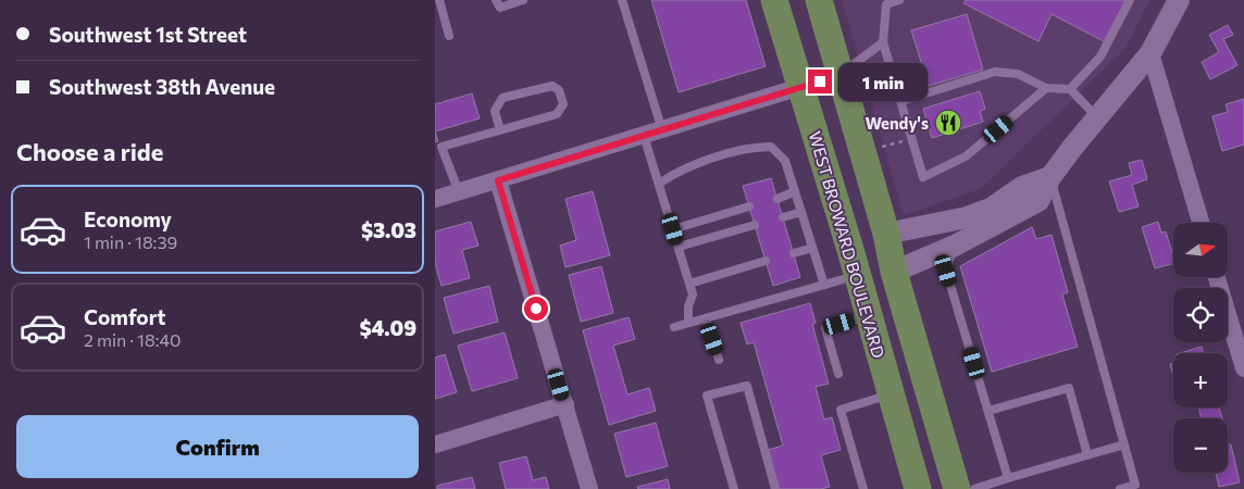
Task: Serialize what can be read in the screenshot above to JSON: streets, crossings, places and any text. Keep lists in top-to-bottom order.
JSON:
{
  "streets": {
    "main road": ["WEST BROWARD BOULEVARD"]
  },
  "places": {
    "restaurant": ["Wendy's"]
  },
  "north": "right",
  "page": {
    "banner": ["Southwest 1st Street", "Southwest 38th Avenue"],
    "bubble": "1 min",
    "heading": "Choose a ride",
    "list": [
      {
        "name": "Economy",
        "note": "1 min · 18:39",
        "value": "$3.03"
      },
      {
        "name": "Comfort",
        "note": "2 min · 18:40",
        "value": "$4.09"
      }
    ],
    "map_buttons": ["+", "−"],
    "buttons": "Confirm"
  }
}
